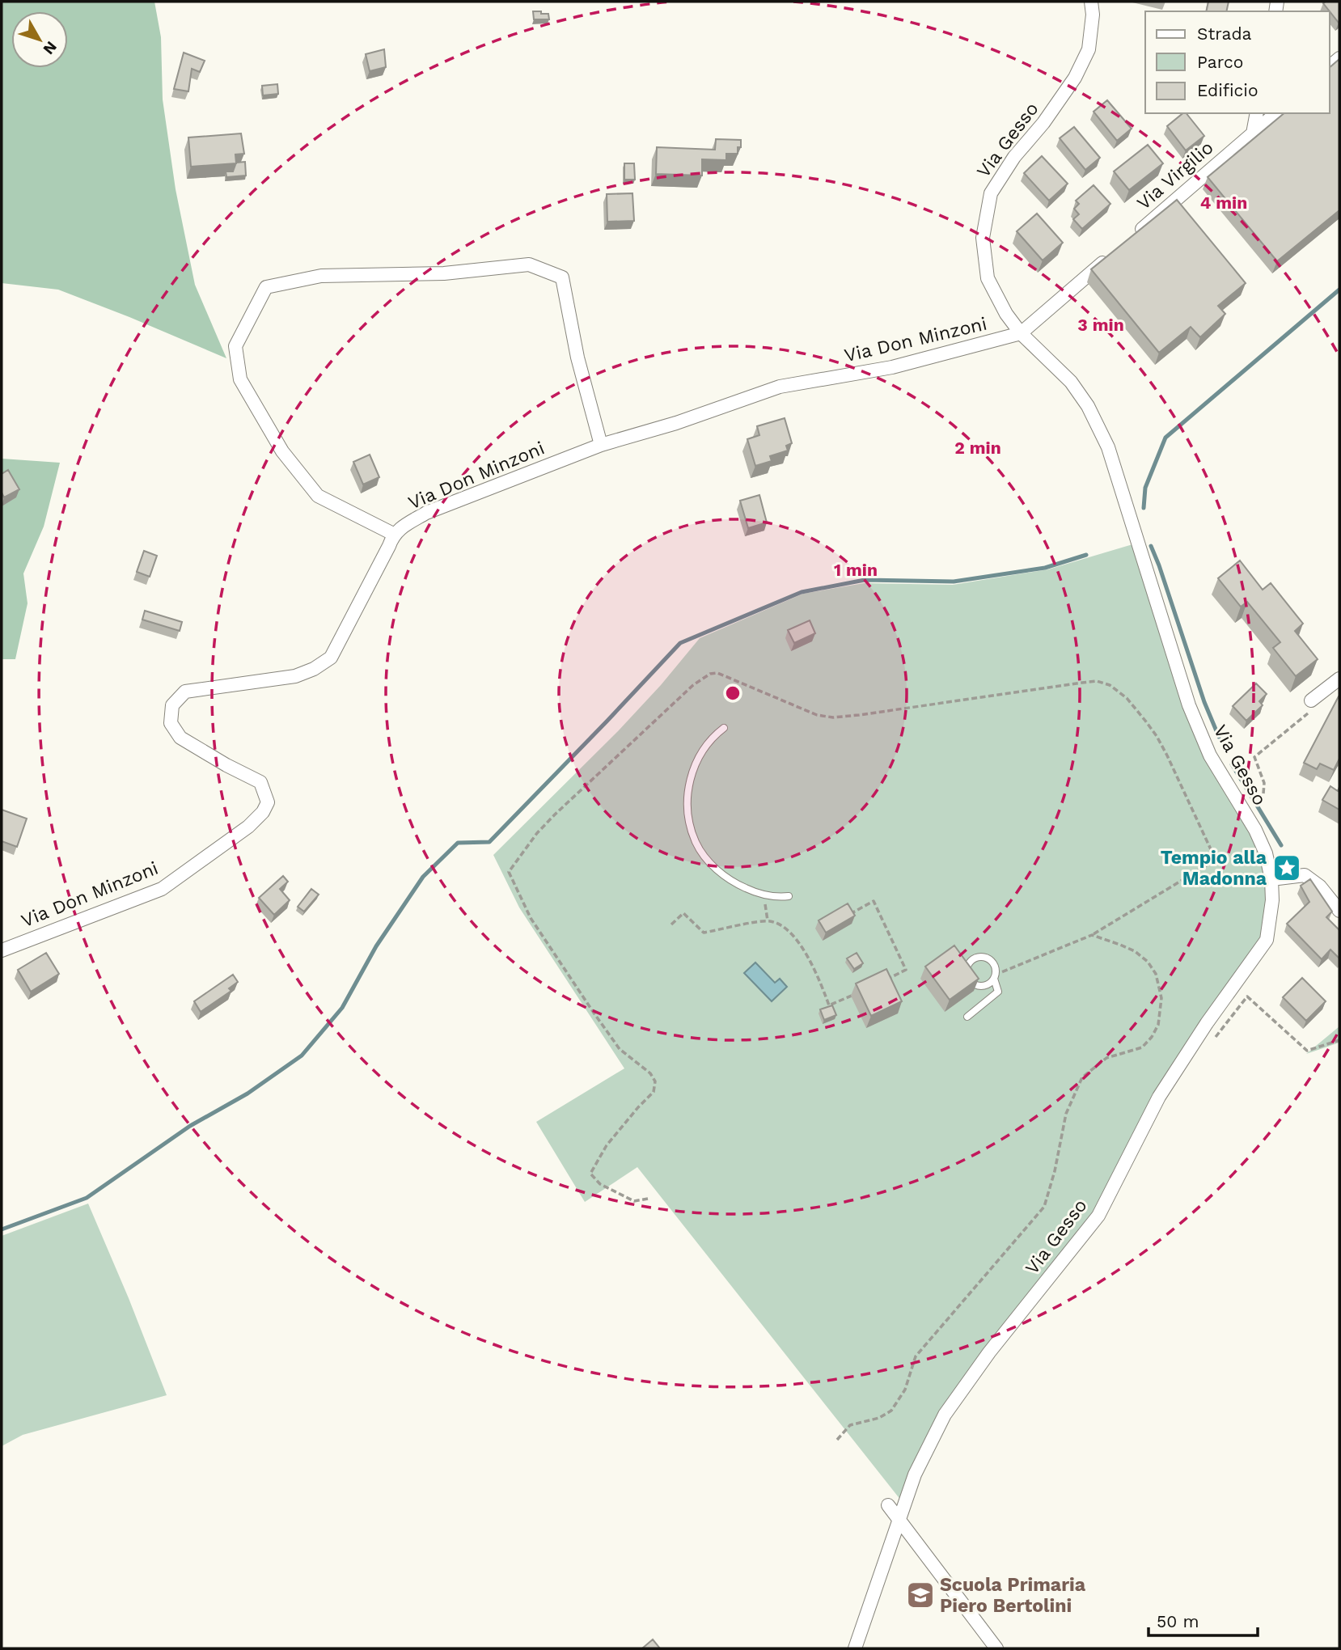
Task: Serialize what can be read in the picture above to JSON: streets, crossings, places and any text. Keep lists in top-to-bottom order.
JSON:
{
  "streets": {
    "street": ["Via Gesso", "Via Virgilio", "Via Don Minzoni"]
  },
  "crossings": [
    ["Via Gesso", "Via Don Minzoni"]
  ],
  "places": {
    "place": ["Tempio alla Madonna"],
    "school or university": ["Scuola Primaria Piero Bertolini"]
  },
  "legend": ["Strada", "Parco", "Edificio"],
  "scale_bar": "50 m",
  "north": "bottom right",
  "rings": [
    "4 min",
    "3 min",
    "2 min",
    "1 min"
  ]
}
